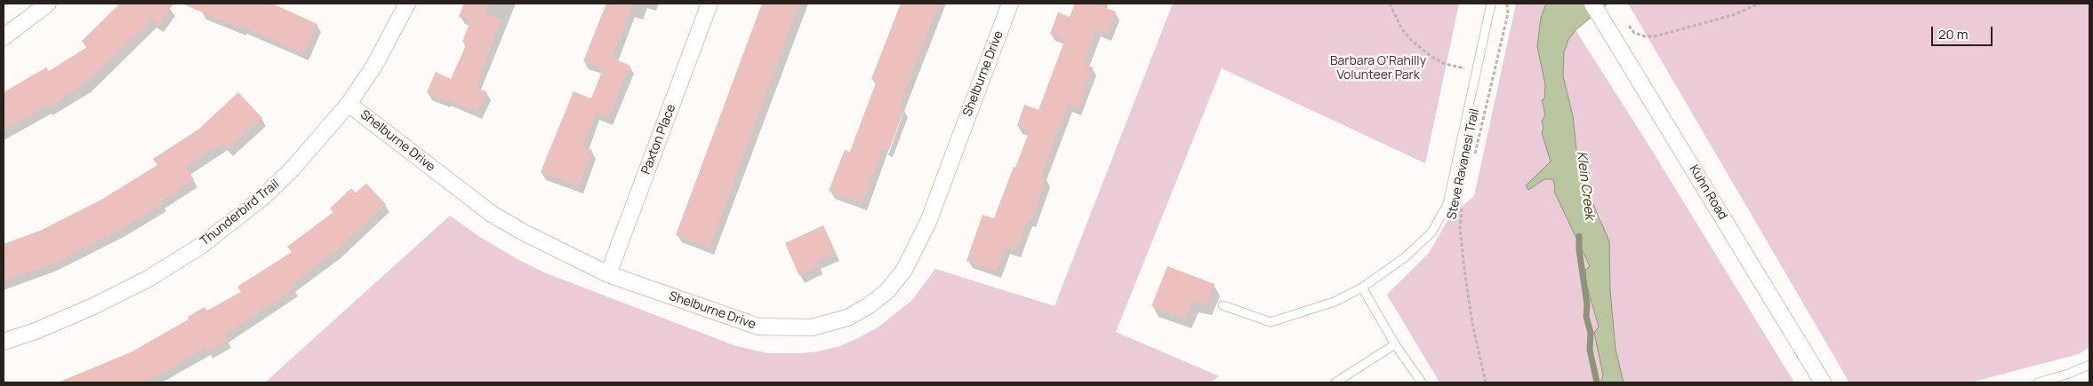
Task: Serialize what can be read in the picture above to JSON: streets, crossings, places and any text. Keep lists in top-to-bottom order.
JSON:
{
  "streets": {
    "street": [
      "Shelburne Drive",
      "Paxton Place",
      "Kuhn Road",
      "Thunderbird Trail"
    ],
    "path": ["Steve Ravanesi Trail"]
  },
  "crossings": [
    ["Shelburne Drive", "Paxton Place"],
    ["Shelburne Drive", "Thunderbird Trail"]
  ],
  "water": ["Klein Creek"],
  "parks": ["Barbara O'Rahilly Volunteer Park"],
  "scale_bar": "20 m"
}
